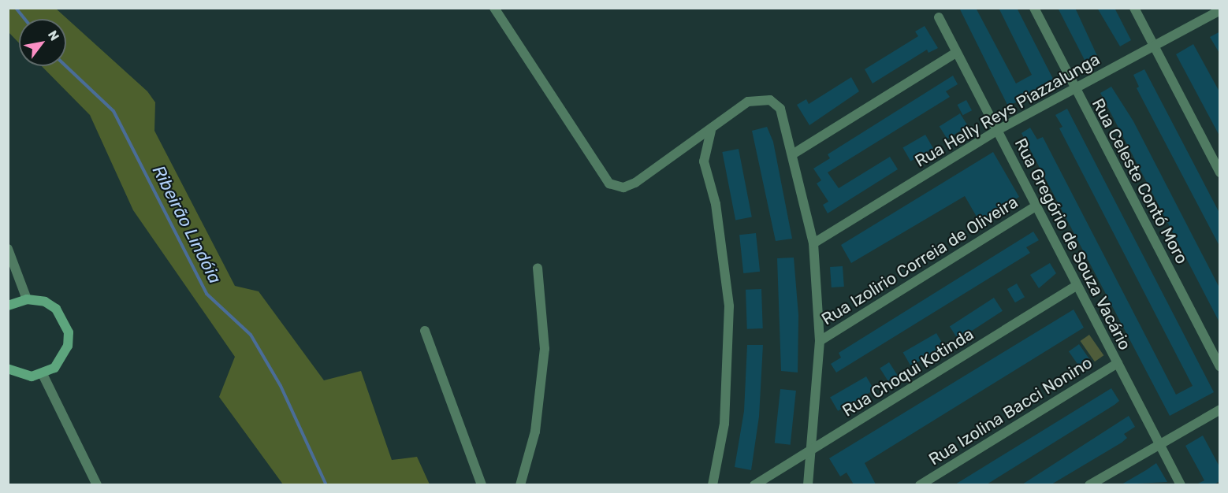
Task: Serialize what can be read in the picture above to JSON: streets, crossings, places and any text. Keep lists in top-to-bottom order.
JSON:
{
  "streets": {
    "street": [
      "Rua Helly Reys Piazzalunga",
      "Rua Celeste Contó Moro",
      "Rua Gregório de Souza Vacário",
      "Rua Izolirio Correia de Oliveira",
      "Rua Choqui Kotinda",
      "Rua Izolina Bacci Nonino"
    ]
  },
  "crossings": [
    ["Rua Helly Reys Piazzalunga", "Rua Celeste Contó Moro"],
    ["Rua Helly Reys Piazzalunga", "Rua Gregório de Souza Vacário"],
    ["Rua Gregório de Souza Vacário", "Rua Izolirio Correia de Oliveira"],
    ["Rua Gregório de Souza Vacário", "Rua Choqui Kotinda"],
    ["Rua Gregório de Souza Vacário", "Rua Izolina Bacci Nonino"]
  ],
  "water": ["Ribeirão Lindóia"],
  "north": "top right"
}
